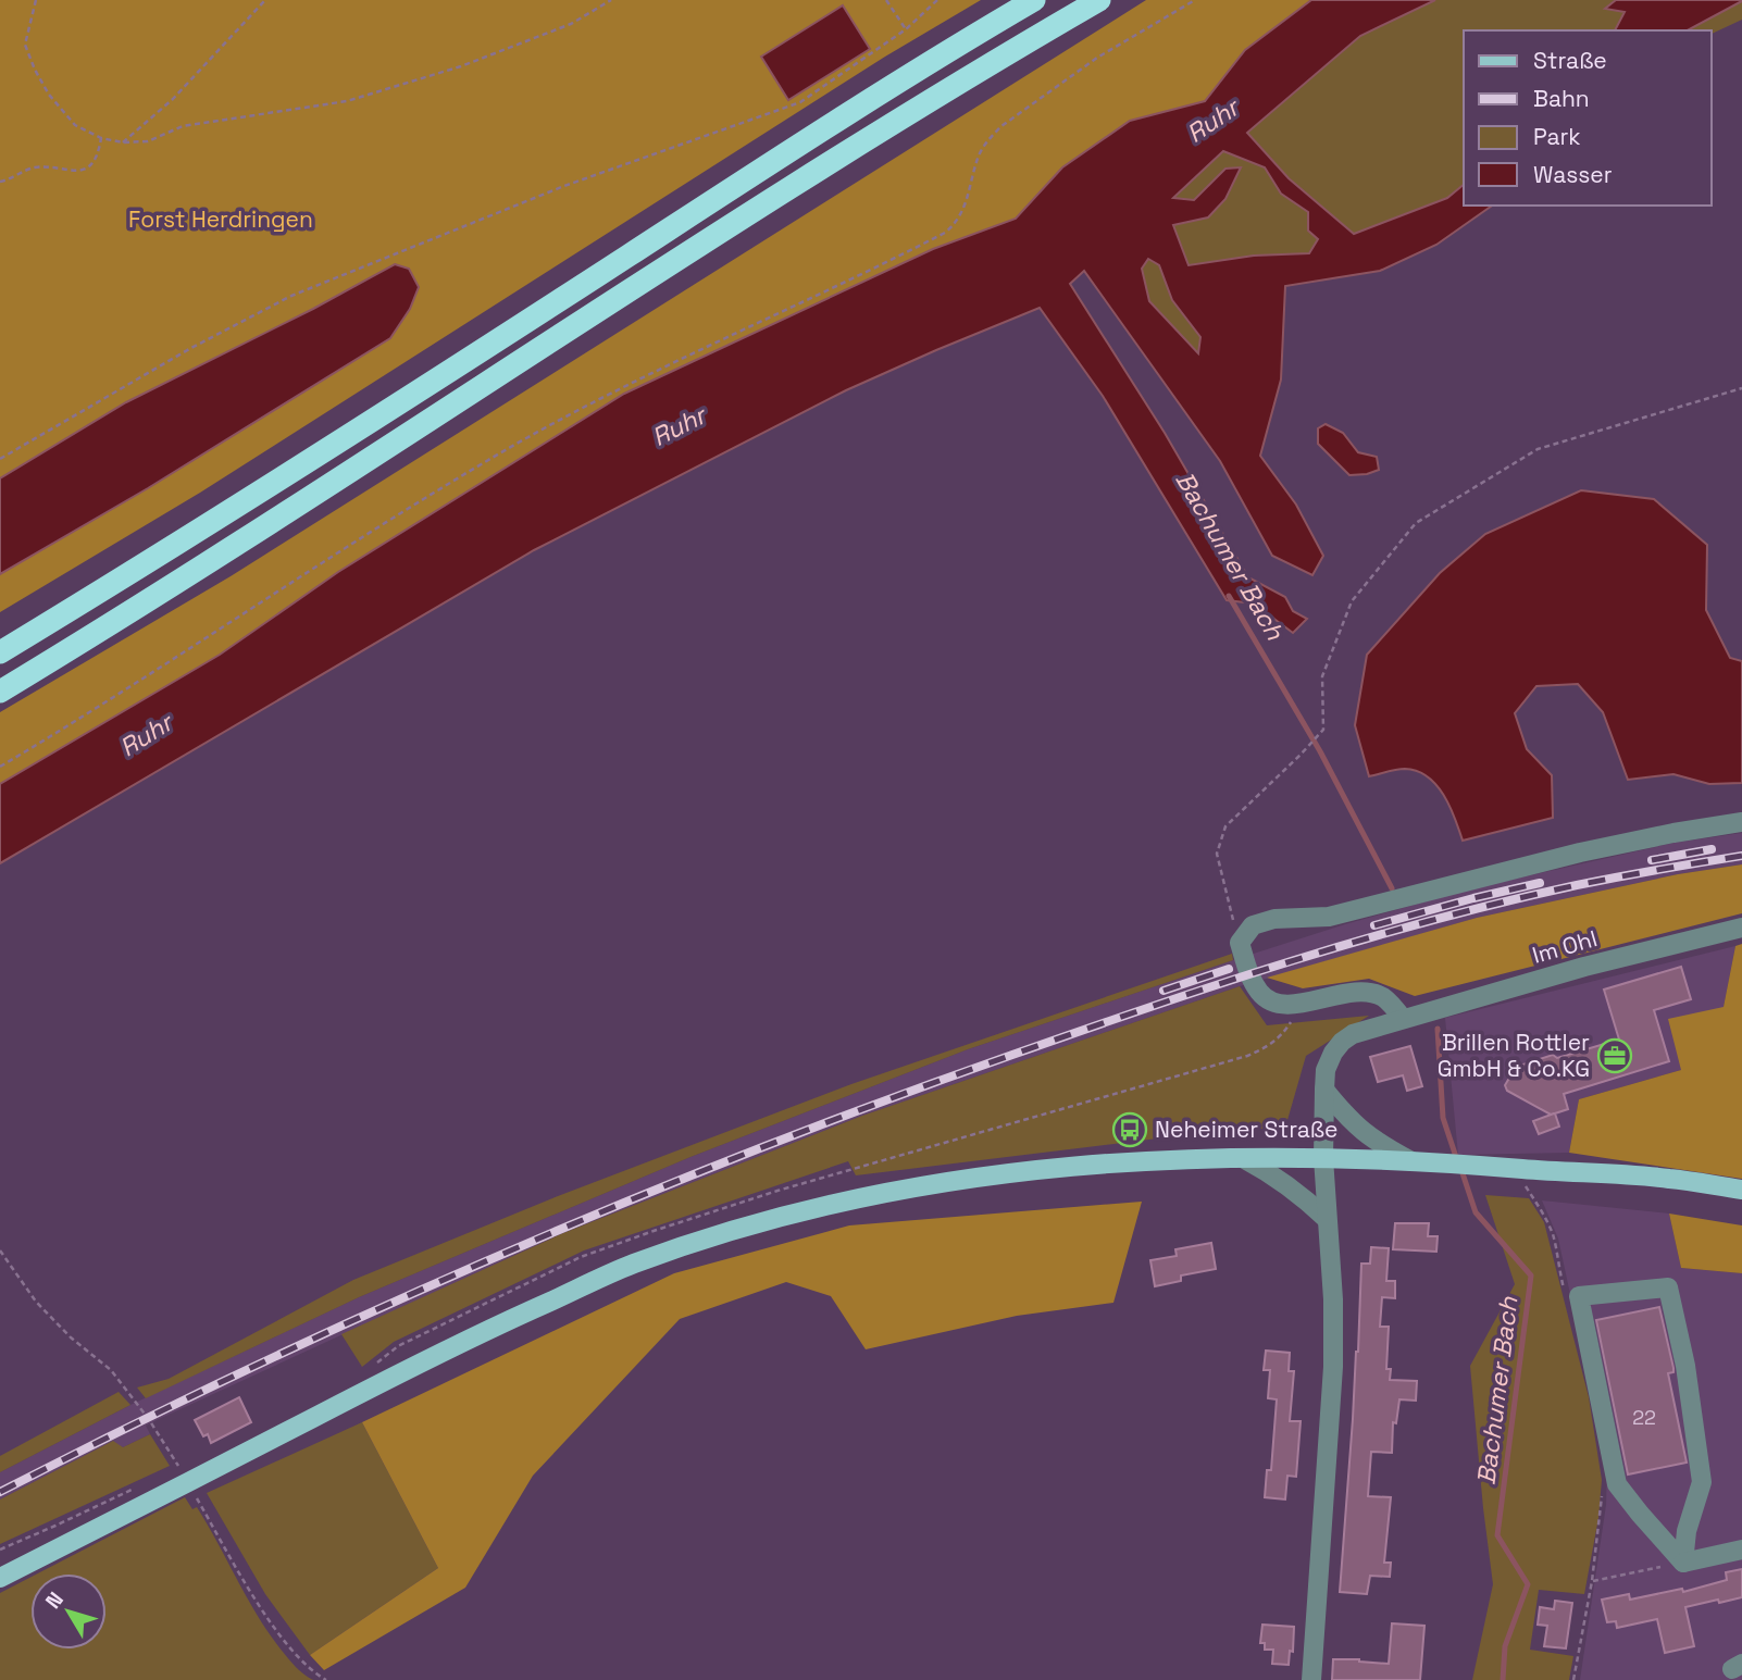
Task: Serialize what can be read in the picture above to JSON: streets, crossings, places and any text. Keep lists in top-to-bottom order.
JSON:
{
  "streets": {
    "street": ["Im Ohl"]
  },
  "water": ["Ruhr", "Bachumer Bach"],
  "parks": ["Forst Herdringen"],
  "places": {
    "office": ["Brillen Rottler GmbH & Co.KG"],
    "bus stop": ["Neheimer Straße"]
  },
  "house_numbers": ["22"],
  "legend": [
    "Straße",
    "Bahn",
    "Park",
    "Wasser"
  ],
  "north": "top left"
}
